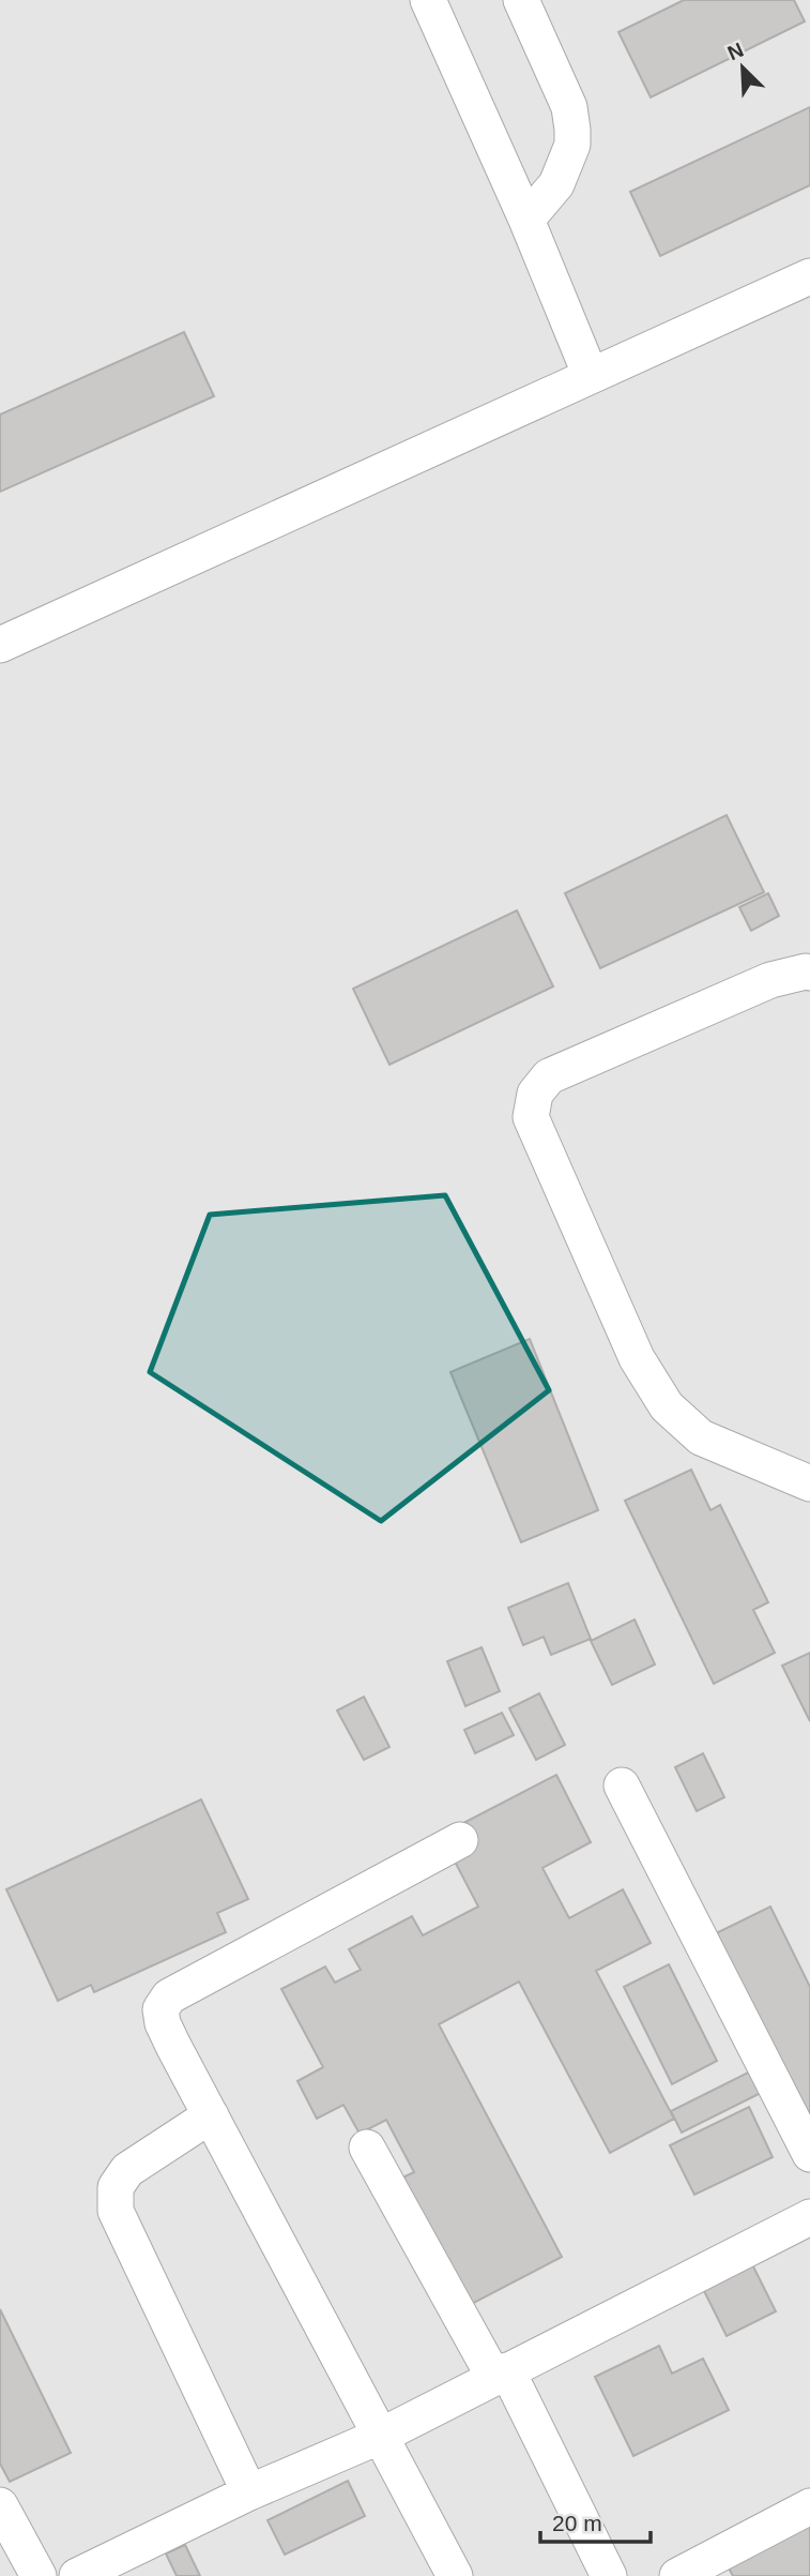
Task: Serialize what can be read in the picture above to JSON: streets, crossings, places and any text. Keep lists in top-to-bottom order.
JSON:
{
  "scale_bar": "20 m",
  "north": "top left"
}
